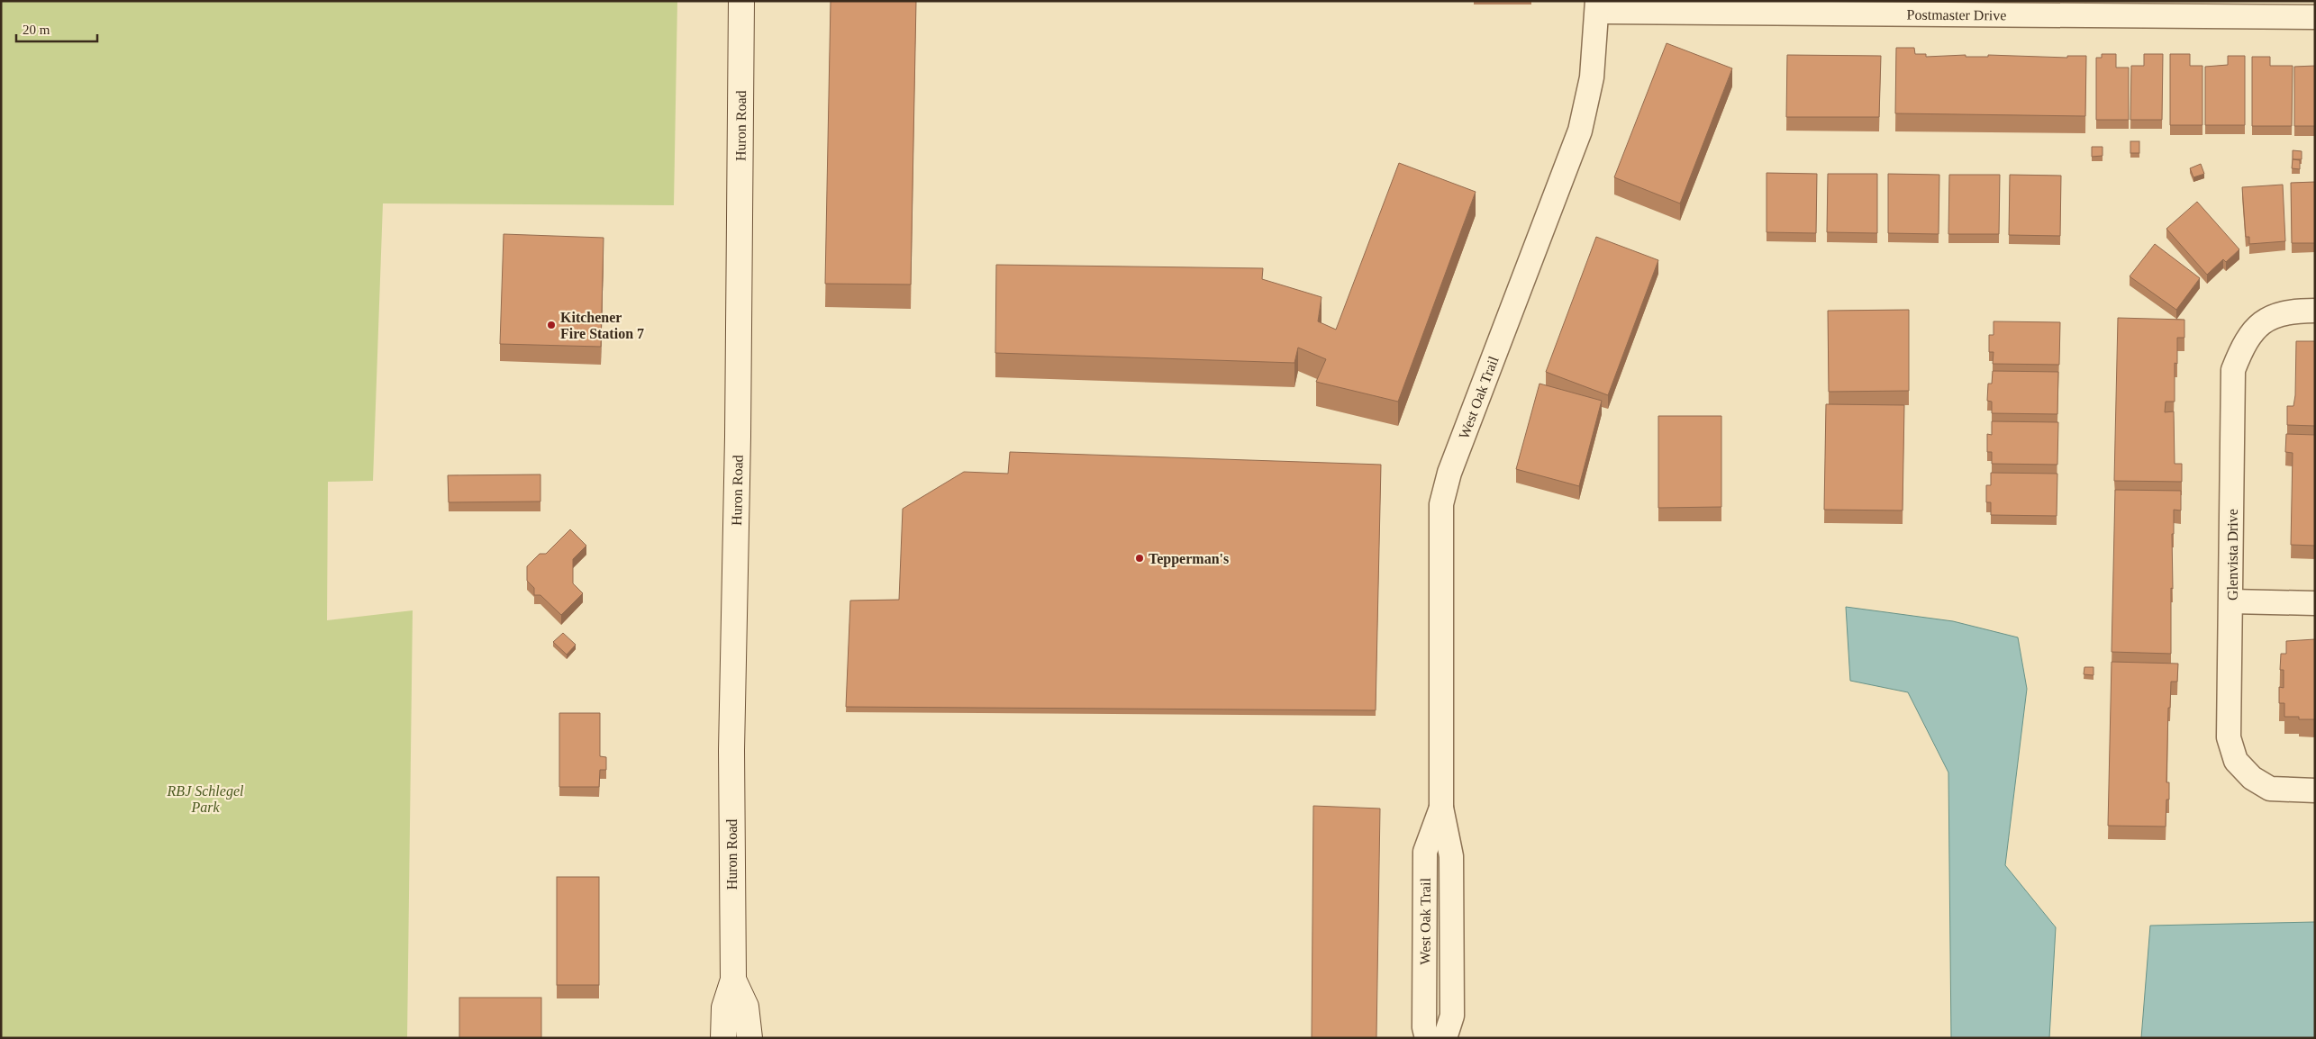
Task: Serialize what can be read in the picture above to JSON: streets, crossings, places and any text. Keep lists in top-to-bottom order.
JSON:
{
  "streets": {
    "main road": ["Huron Road"],
    "street": ["Postmaster Drive", "West Oak Trail", "Glenvista Drive"]
  },
  "crossings": [
    ["Postmaster Drive", "West Oak Trail"]
  ],
  "parks": ["RBJ Schlegel Park"],
  "places": ["Kitchener Fire Station 7", "Tepperman's"],
  "scale_bar": "20 m"
}
